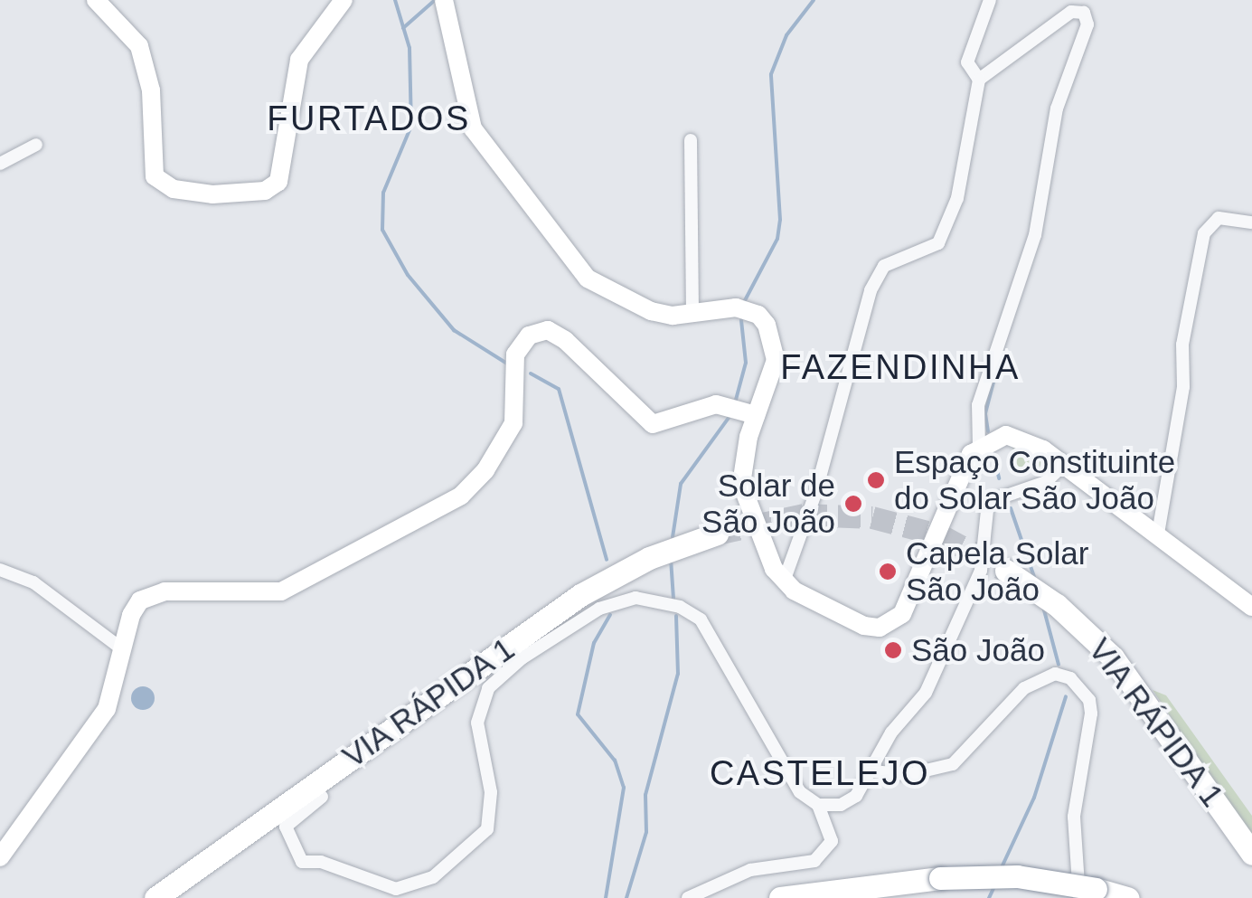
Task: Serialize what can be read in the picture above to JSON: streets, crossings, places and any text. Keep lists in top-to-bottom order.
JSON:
{
  "streets": {
    "highway": ["VIA RÁPIDA 1"]
  },
  "districts": ["FURTADOS", "FAZENDINHA", "CASTELEJO"],
  "places": [
    "Espaço Constituinte do Solar São João",
    "Solar de São João",
    "Capela Solar São João",
    "São João"
  ]
}
